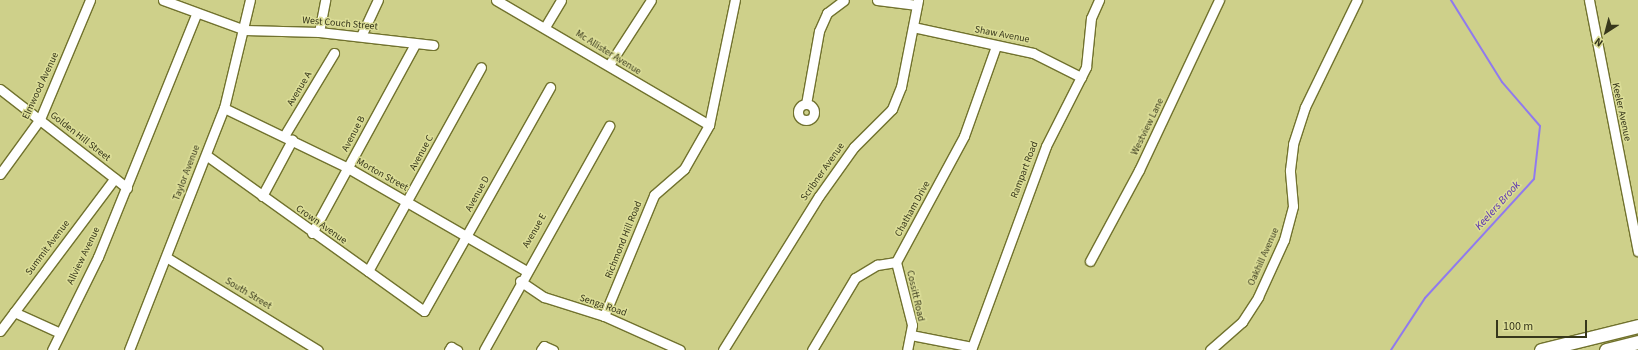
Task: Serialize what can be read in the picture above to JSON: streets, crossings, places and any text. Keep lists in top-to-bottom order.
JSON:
{
  "streets": {
    "street": [
      "West Couch Street",
      "Shaw Avenue",
      "Mc Allister Avenue",
      "Elmwood Avenue",
      "Avenue A",
      "Keeler Avenue",
      "Westview Lane",
      "Avenue B",
      "Golden Hill Street",
      "Avenue C",
      "Rampart Road",
      "Scribner Avenue",
      "Taylor Avenue",
      "Morton Street",
      "Avenue D",
      "Chatham Drive",
      "Crown Avenue",
      "Avenue E",
      "Richmond Hill Road",
      "Summit Avenue",
      "Allview Avenue",
      "Oakhill Avenue",
      "South Street",
      "Cossitt Road",
      "Senga Road"
    ]
  },
  "crossings": [
    ["West Couch Street", "Avenue B"],
    ["West Couch Street", "Taylor Avenue"],
    ["Shaw Avenue", "Rampart Road"],
    ["Shaw Avenue", "Scribner Avenue"],
    ["Shaw Avenue", "Chatham Drive"],
    ["Mc Allister Avenue", "Richmond Hill Road"],
    ["Elmwood Avenue", "Golden Hill Street"],
    ["Avenue A", "Morton Street"],
    ["Avenue A", "Crown Avenue"],
    ["Avenue B", "Morton Street"],
    ["Avenue B", "Crown Avenue"],
    ["Golden Hill Street", "Summit Avenue"],
    ["Golden Hill Street", "Allview Avenue"],
    ["Avenue C", "Morton Street"],
    ["Avenue C", "Crown Avenue"],
    ["Rampart Road", "Cossitt Road"],
    ["Taylor Avenue", "Morton Street"],
    ["Taylor Avenue", "Crown Avenue"],
    ["Taylor Avenue", "South Street"],
    ["Morton Street", "Avenue D"],
    ["Morton Street", "Avenue E"],
    ["Avenue D", "Crown Avenue"],
    ["Chatham Drive", "Cossitt Road"],
    ["Avenue E", "Senga Road"],
    ["Richmond Hill Road", "Senga Road"]
  ],
  "water": ["Keelers Brook"],
  "scale_bar": "100 m",
  "north": "bottom left"
}
